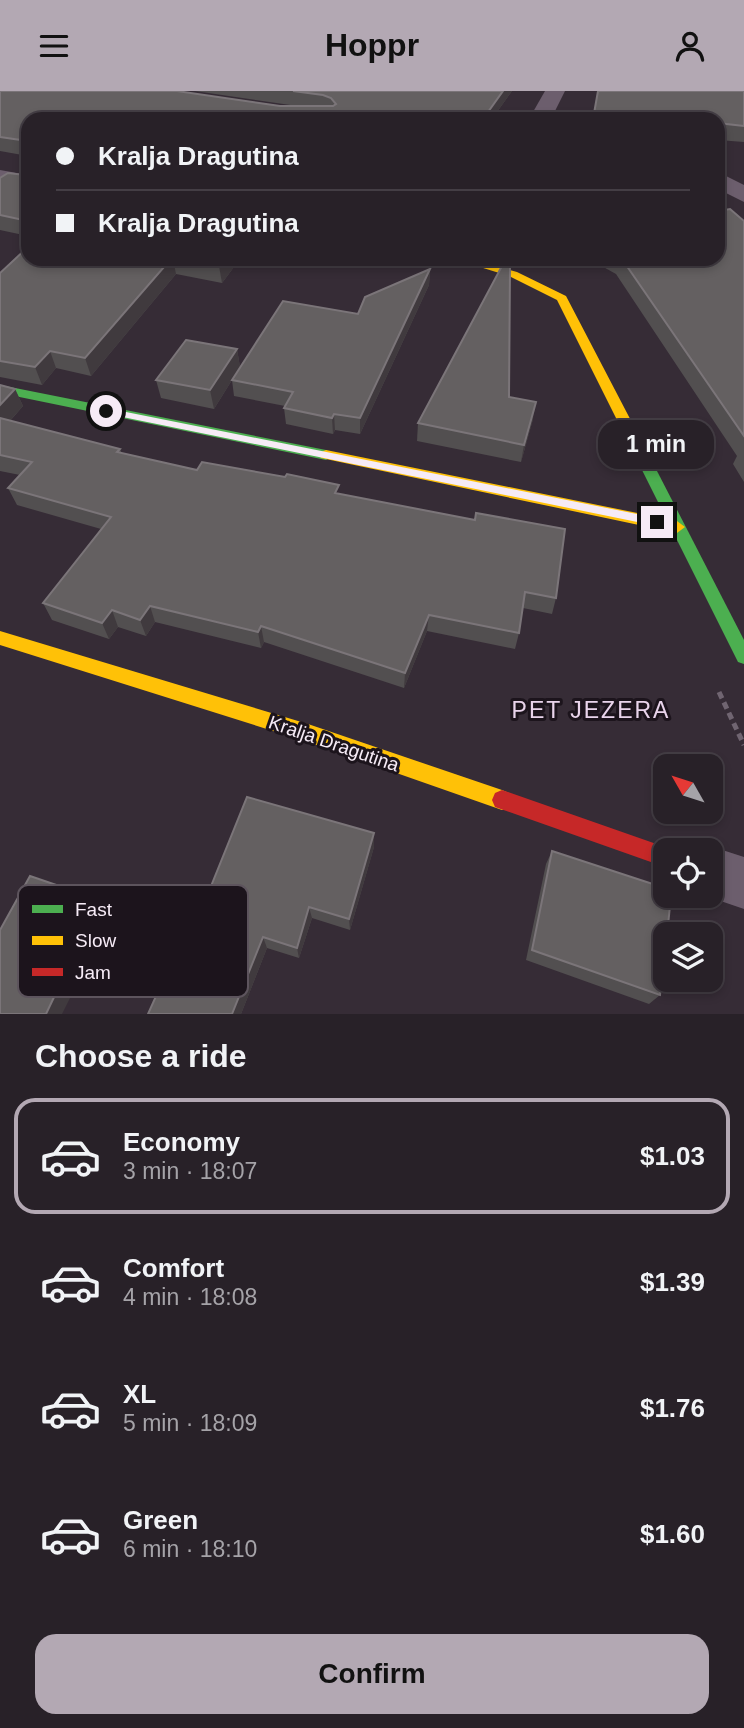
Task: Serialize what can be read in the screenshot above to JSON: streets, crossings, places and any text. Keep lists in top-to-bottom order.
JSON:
{
  "streets": {
    "street": ["Kralja Dragutina"]
  },
  "districts": ["PET JEZERA"],
  "legend": ["Fast", "Slow", "Jam"],
  "north": "top left",
  "page": {
    "header": "Hoppr",
    "banner": ["Kralja Dragutina", "Kralja Dragutina"],
    "bubble": "1 min",
    "heading": "Choose a ride",
    "list": [
      {
        "name": "Economy",
        "note": "3 min · 18:07",
        "value": "$1.03"
      },
      {
        "name": "Comfort",
        "note": "4 min · 18:08",
        "value": "$1.39"
      },
      {
        "name": "XL",
        "note": "5 min · 18:09",
        "value": "$1.76"
      },
      {
        "name": "Green",
        "note": "6 min · 18:10",
        "value": "$1.60"
      }
    ],
    "buttons": "Confirm"
  }
}
